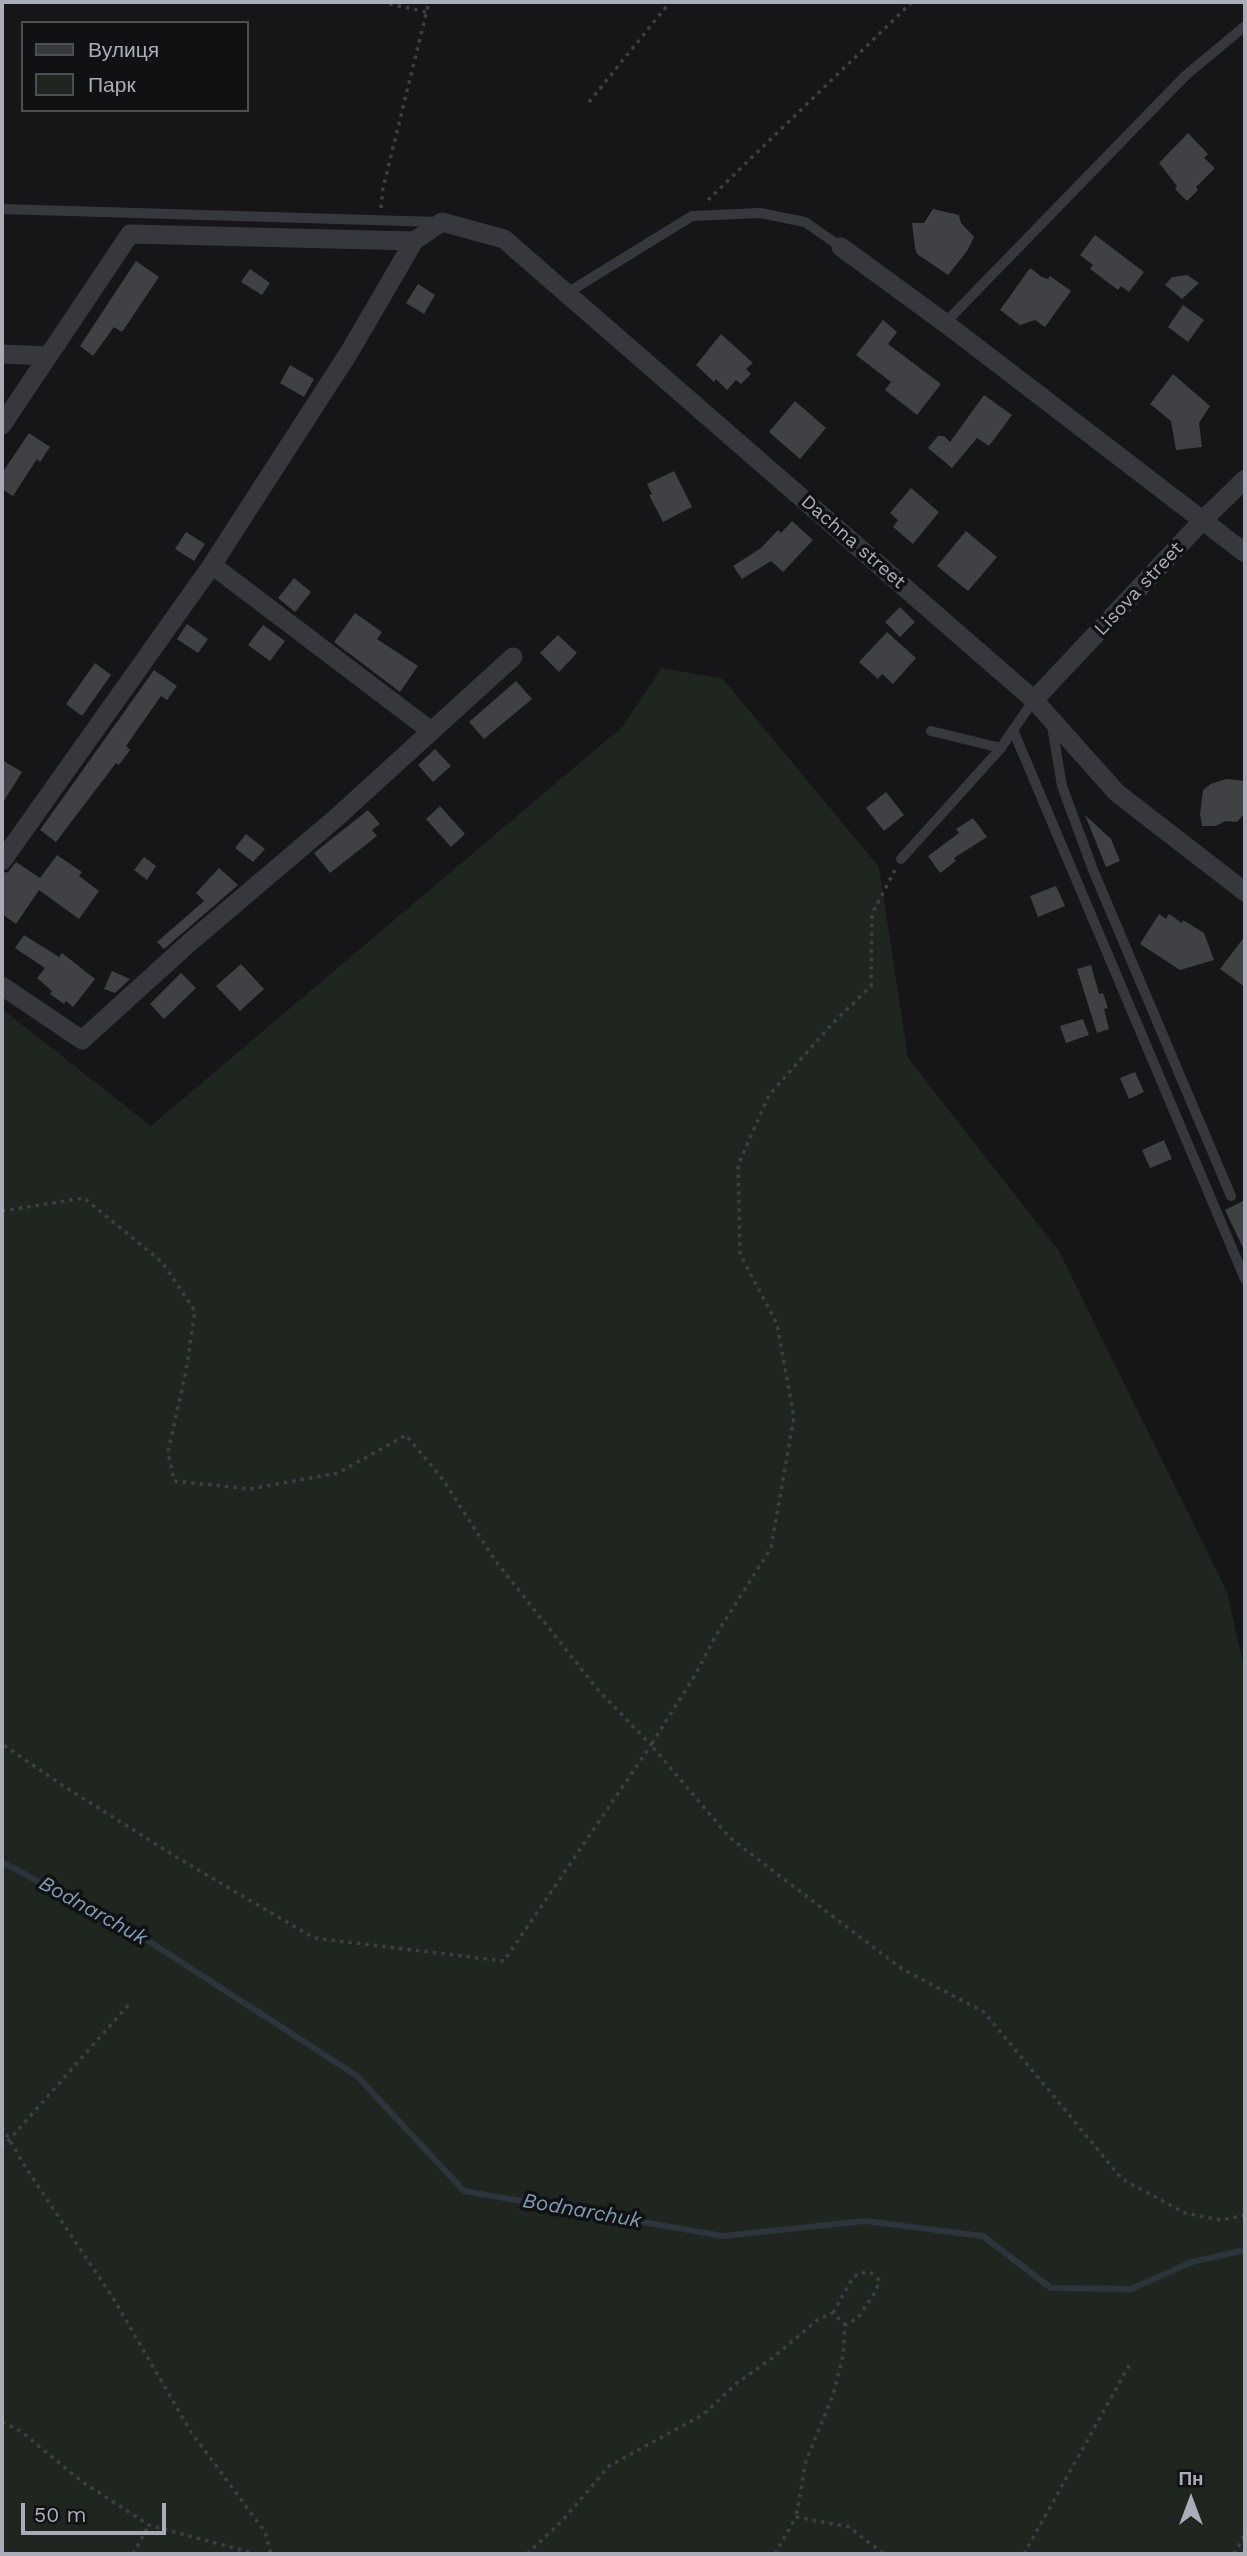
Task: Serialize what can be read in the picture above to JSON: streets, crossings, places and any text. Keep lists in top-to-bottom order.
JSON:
{
  "streets": {
    "street": ["Dachna street", "Lisova street"]
  },
  "crossings": [
    ["Dachna street", "Lisova street"]
  ],
  "water": ["Bodnarchuk"],
  "legend": ["Вулиця", "Парк"],
  "scale_bar": "50 m",
  "north": "top"
}
